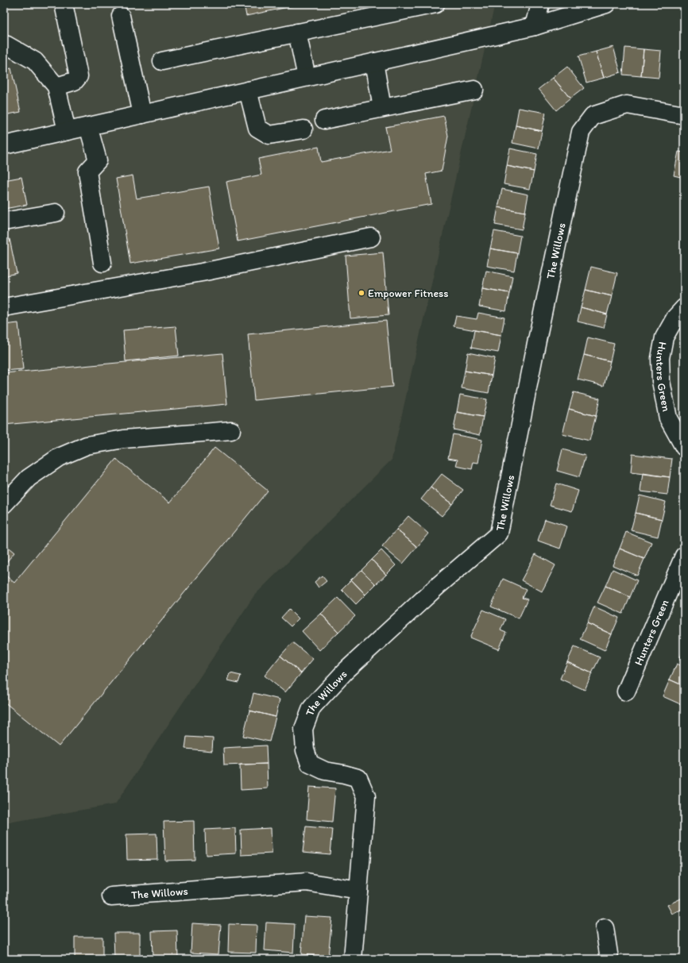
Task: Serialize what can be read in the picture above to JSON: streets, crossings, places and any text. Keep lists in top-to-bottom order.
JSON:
{
  "streets": {
    "street": ["The Willows", "Hunters Green"]
  },
  "places": ["Empower Fitness"]
}
